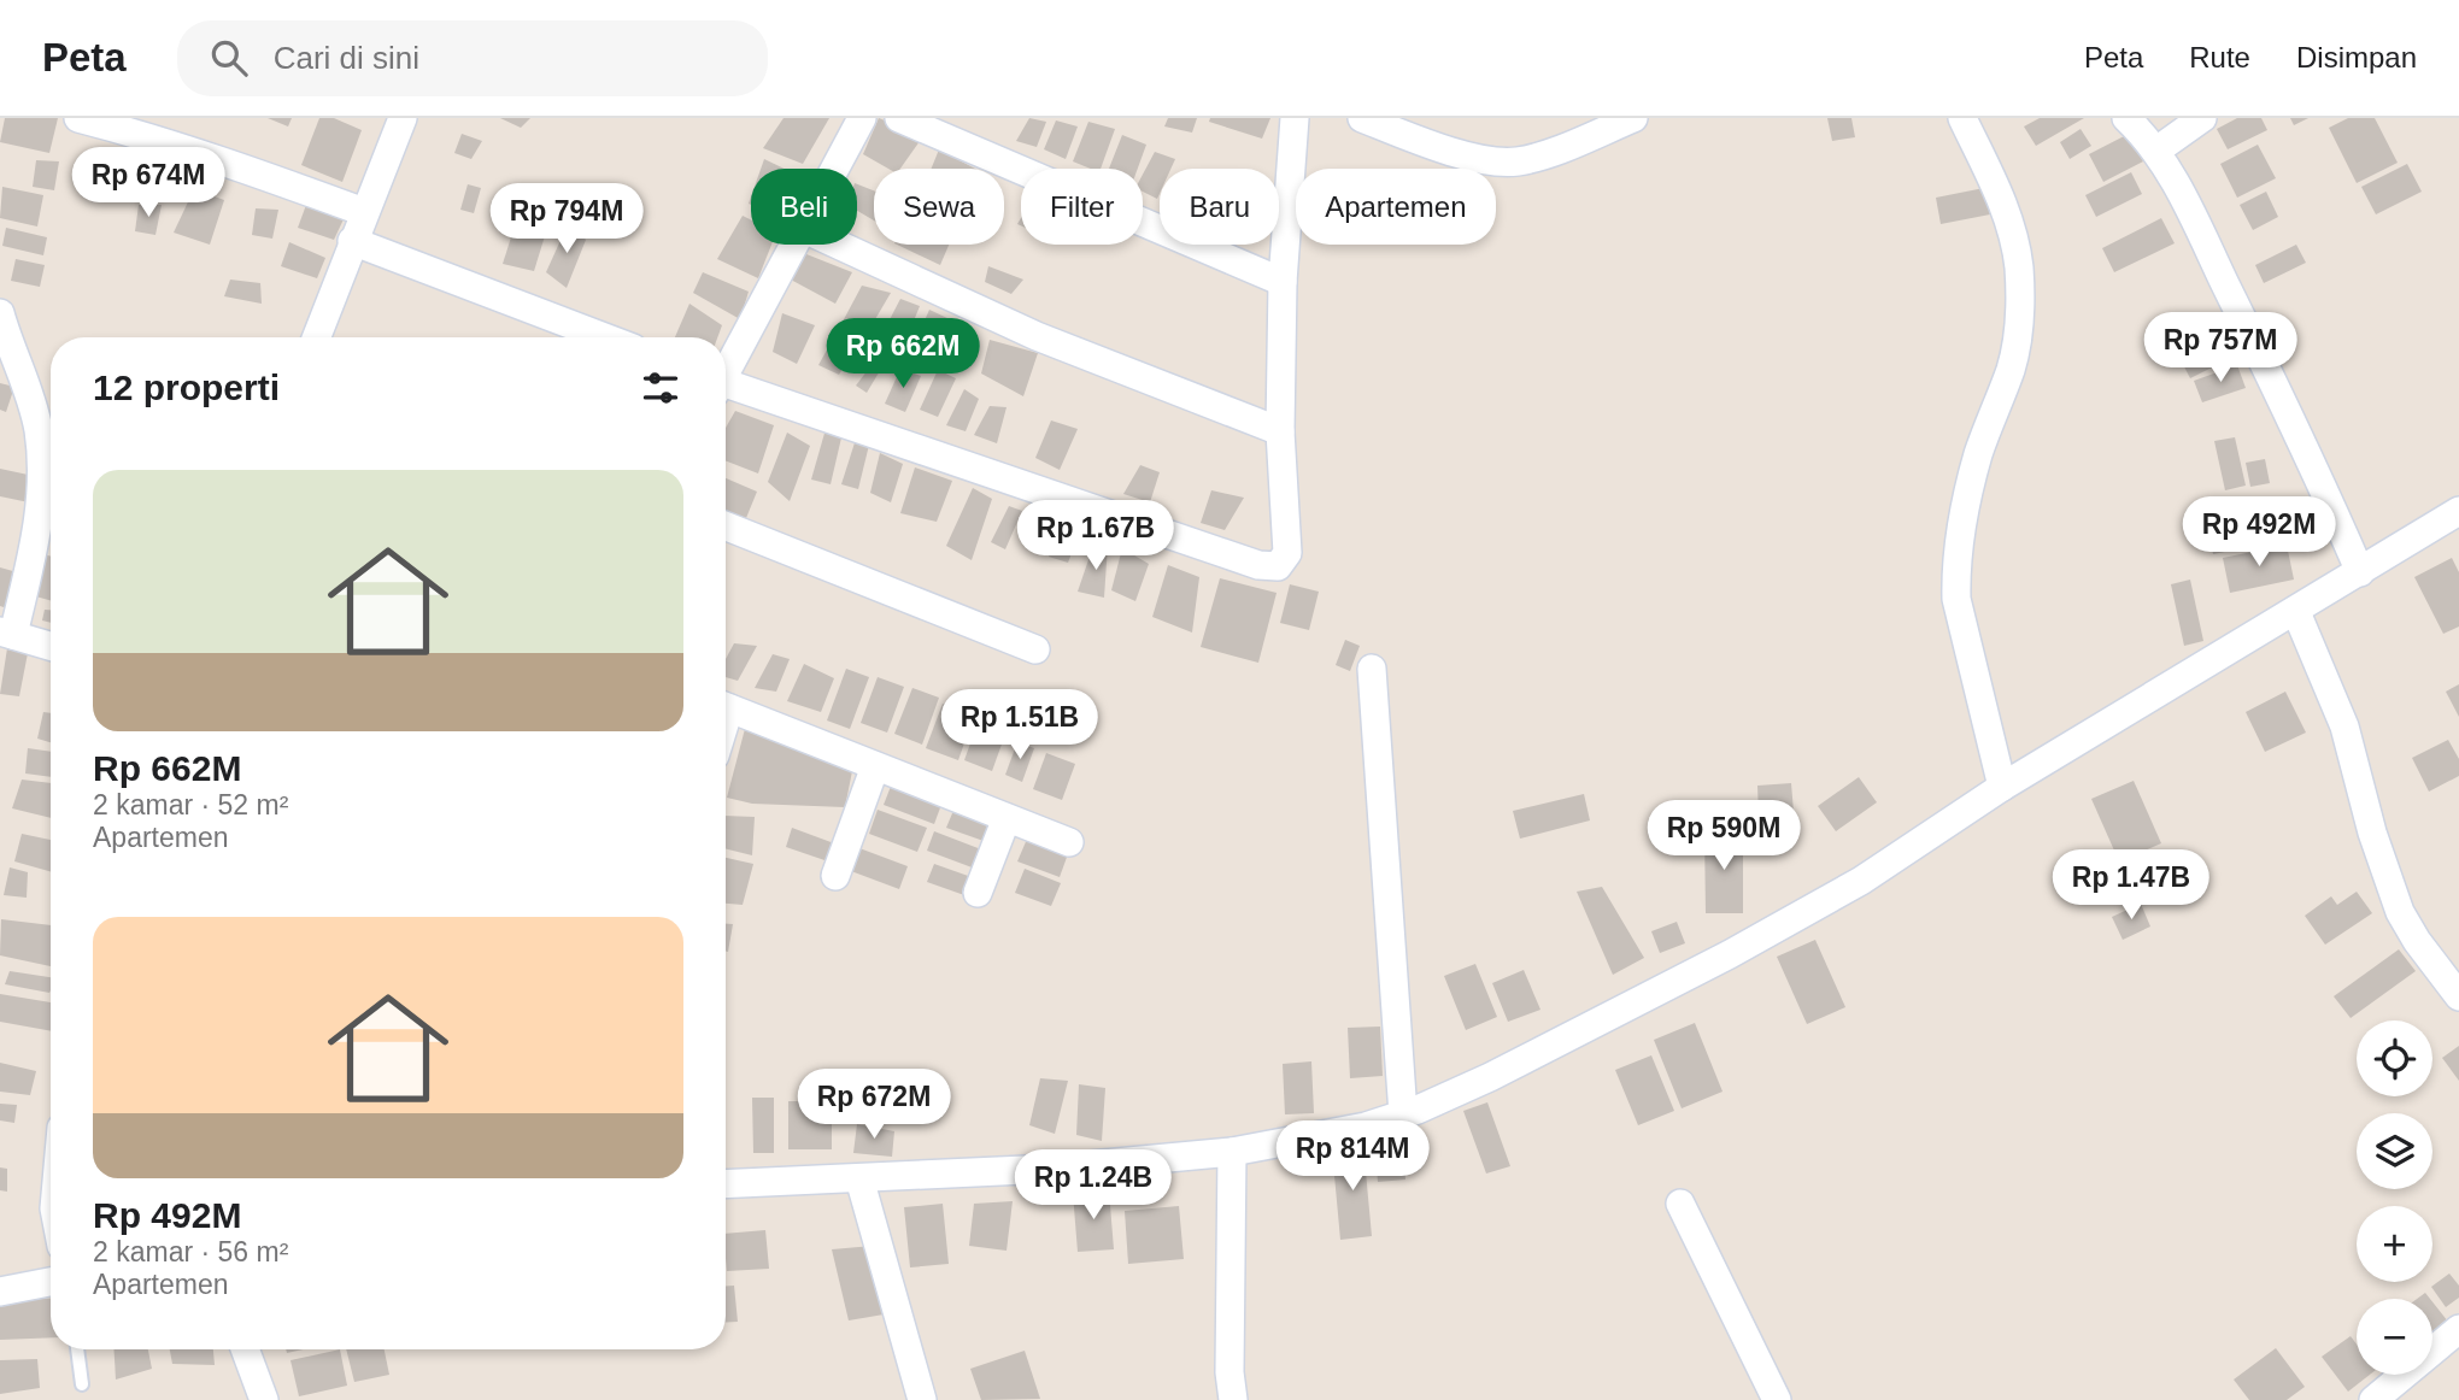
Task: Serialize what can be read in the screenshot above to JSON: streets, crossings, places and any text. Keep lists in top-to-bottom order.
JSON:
{
  "page": {
    "header": "Peta",
    "search": "Cari di sini",
    "nav": ["Peta", "Rute", "Disimpan"],
    "price": [
      "Rp 674M",
      "Rp 794M",
      "Rp 757M",
      "Rp 662M",
      "Rp 492M",
      "Rp 1.67B",
      "Rp 1.51B",
      "Rp 590M",
      "Rp 1.47B",
      "Rp 672M",
      "Rp 814M",
      "Rp 1.24B"
    ],
    "chip": [
      "Beli",
      "Sewa",
      "Filter",
      "Baru",
      "Apartemen"
    ],
    "heading": "12 properti",
    "list": [
      {
        "name": "Rp 662M",
        "note": "2 kamar · 52 m² · Apartemen"
      },
      {
        "name": "Rp 492M",
        "note": "2 kamar · 56 m² · Apartemen"
      }
    ],
    "map_buttons": ["+", "−"]
  }
}
